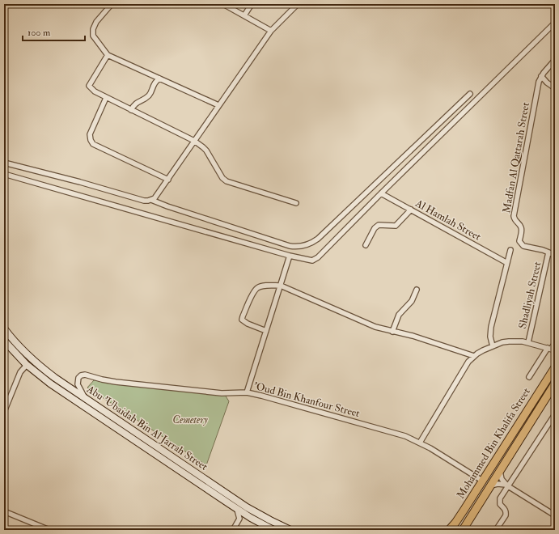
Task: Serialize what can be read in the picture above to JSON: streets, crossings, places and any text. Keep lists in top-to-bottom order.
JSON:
{
  "streets": {
    "highway": ["Mohammed Bin Khalifa Street"],
    "main road": ["Abu 'Ubaidah Bin Al Jarrah Street"],
    "street": [
      "Madfan Al Qattarah Street",
      "Al Hamlah Street",
      "Shadliyah Street",
      "'Oud Bin Khanfour Street"
    ]
  },
  "crossings": [
    ["Madfan Al Qattarah Street", "Shadliyah Street"],
    ["'Oud Bin Khanfour Street", "Abu 'Ubaidah Bin Al Jarrah Street"],
    ["'Oud Bin Khanfour Street", "Mohammed Bin Khalifa Street"]
  ],
  "parks": ["Cemetery"],
  "scale_bar": "100 m"
}
